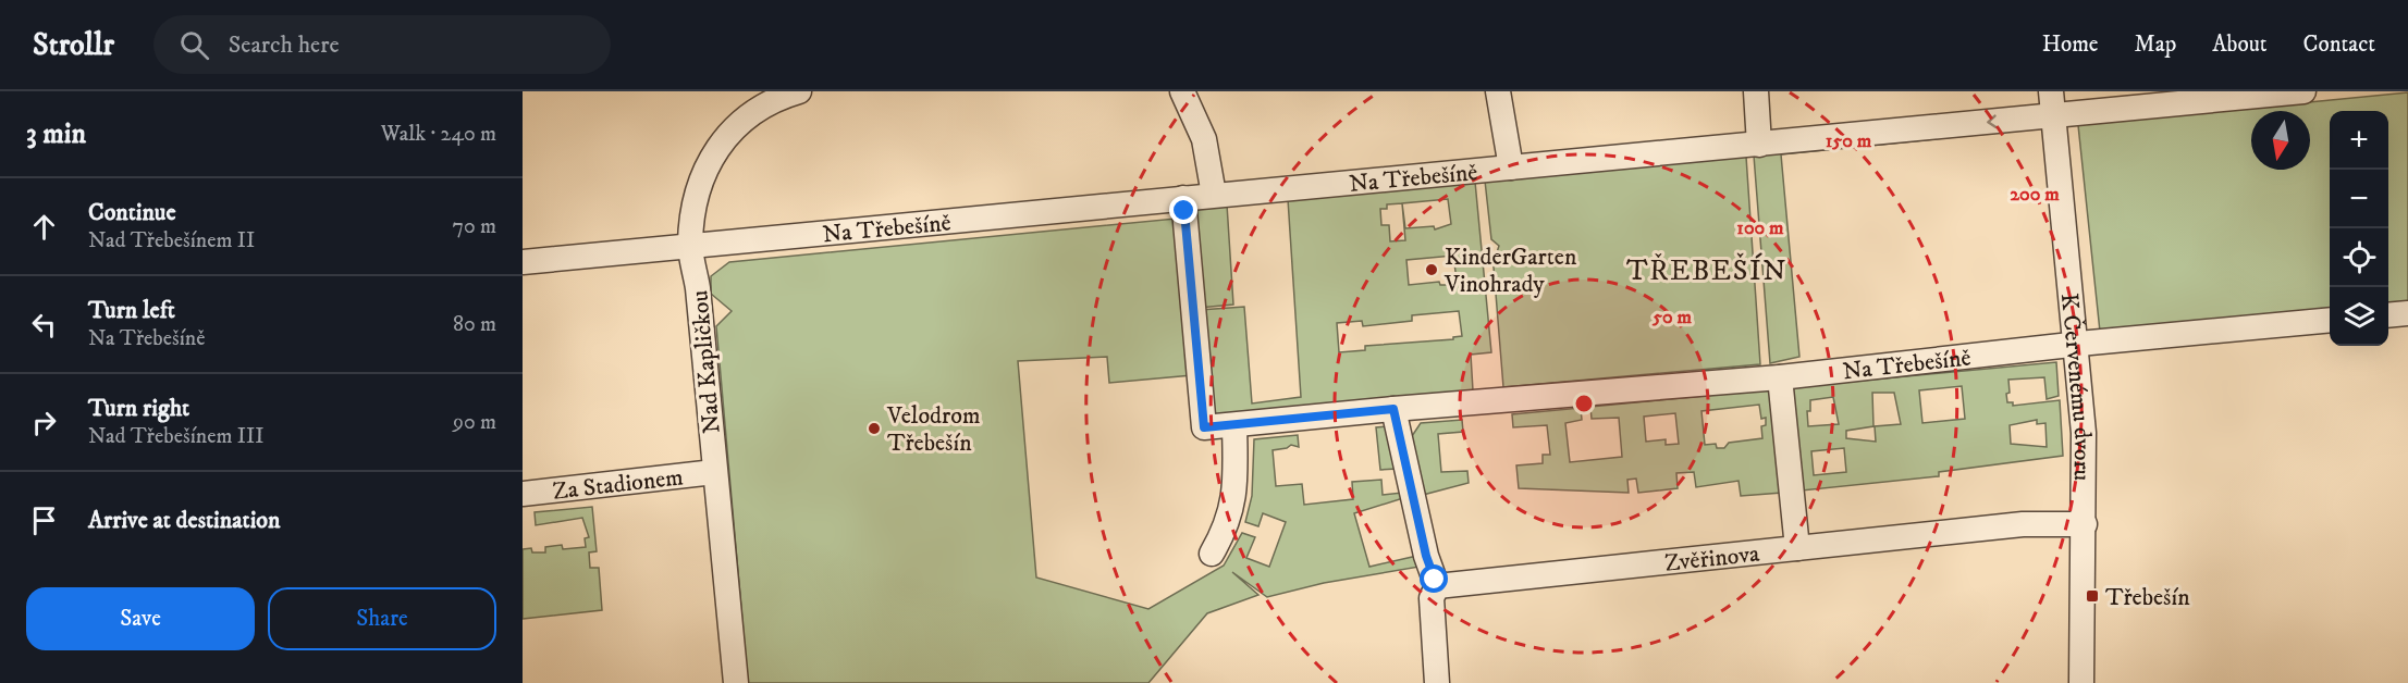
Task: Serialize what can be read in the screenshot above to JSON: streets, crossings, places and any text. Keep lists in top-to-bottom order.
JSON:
{
  "streets": {
    "street": [
      "Na Třebešíně",
      "Nad Kapličkou",
      "K Červenému dvoru",
      "Za Stadionem",
      "Zvěřinova"
    ]
  },
  "crossings": [
    ["Na Třebešíně", "Nad Kapličkou"],
    ["Na Třebešíně", "K Červenému dvoru"],
    ["Nad Kapličkou", "Za Stadionem"],
    ["K Červenému dvoru", "Zvěřinova"]
  ],
  "districts": ["TŘEBEŠÍN"],
  "places": {
    "other": ["KinderGarten Vinohrady", "Velodrom Třebešín"],
    "transit": ["Třebešín"]
  },
  "north": "bottom",
  "page": {
    "header": "Strollr",
    "search": "Search here",
    "nav": [
      "Home",
      "Map",
      "About",
      "Contact"
    ],
    "heading": ["3 min", "Walk · 240 m"],
    "map_buttons": ["+", "−"],
    "list": [
      ["Continue", "Nad Třebešínem II", "70 m"],
      ["Turn left", "Na Třebešíně", "80 m"],
      ["Turn right", "Nad Třebešínem III", "90 m"],
      "Arrive at destination"
    ],
    "buttons": ["Save", "Share"]
  },
  "rings": [
    "150 m",
    "200 m",
    "100 m",
    "50 m"
  ]
}
